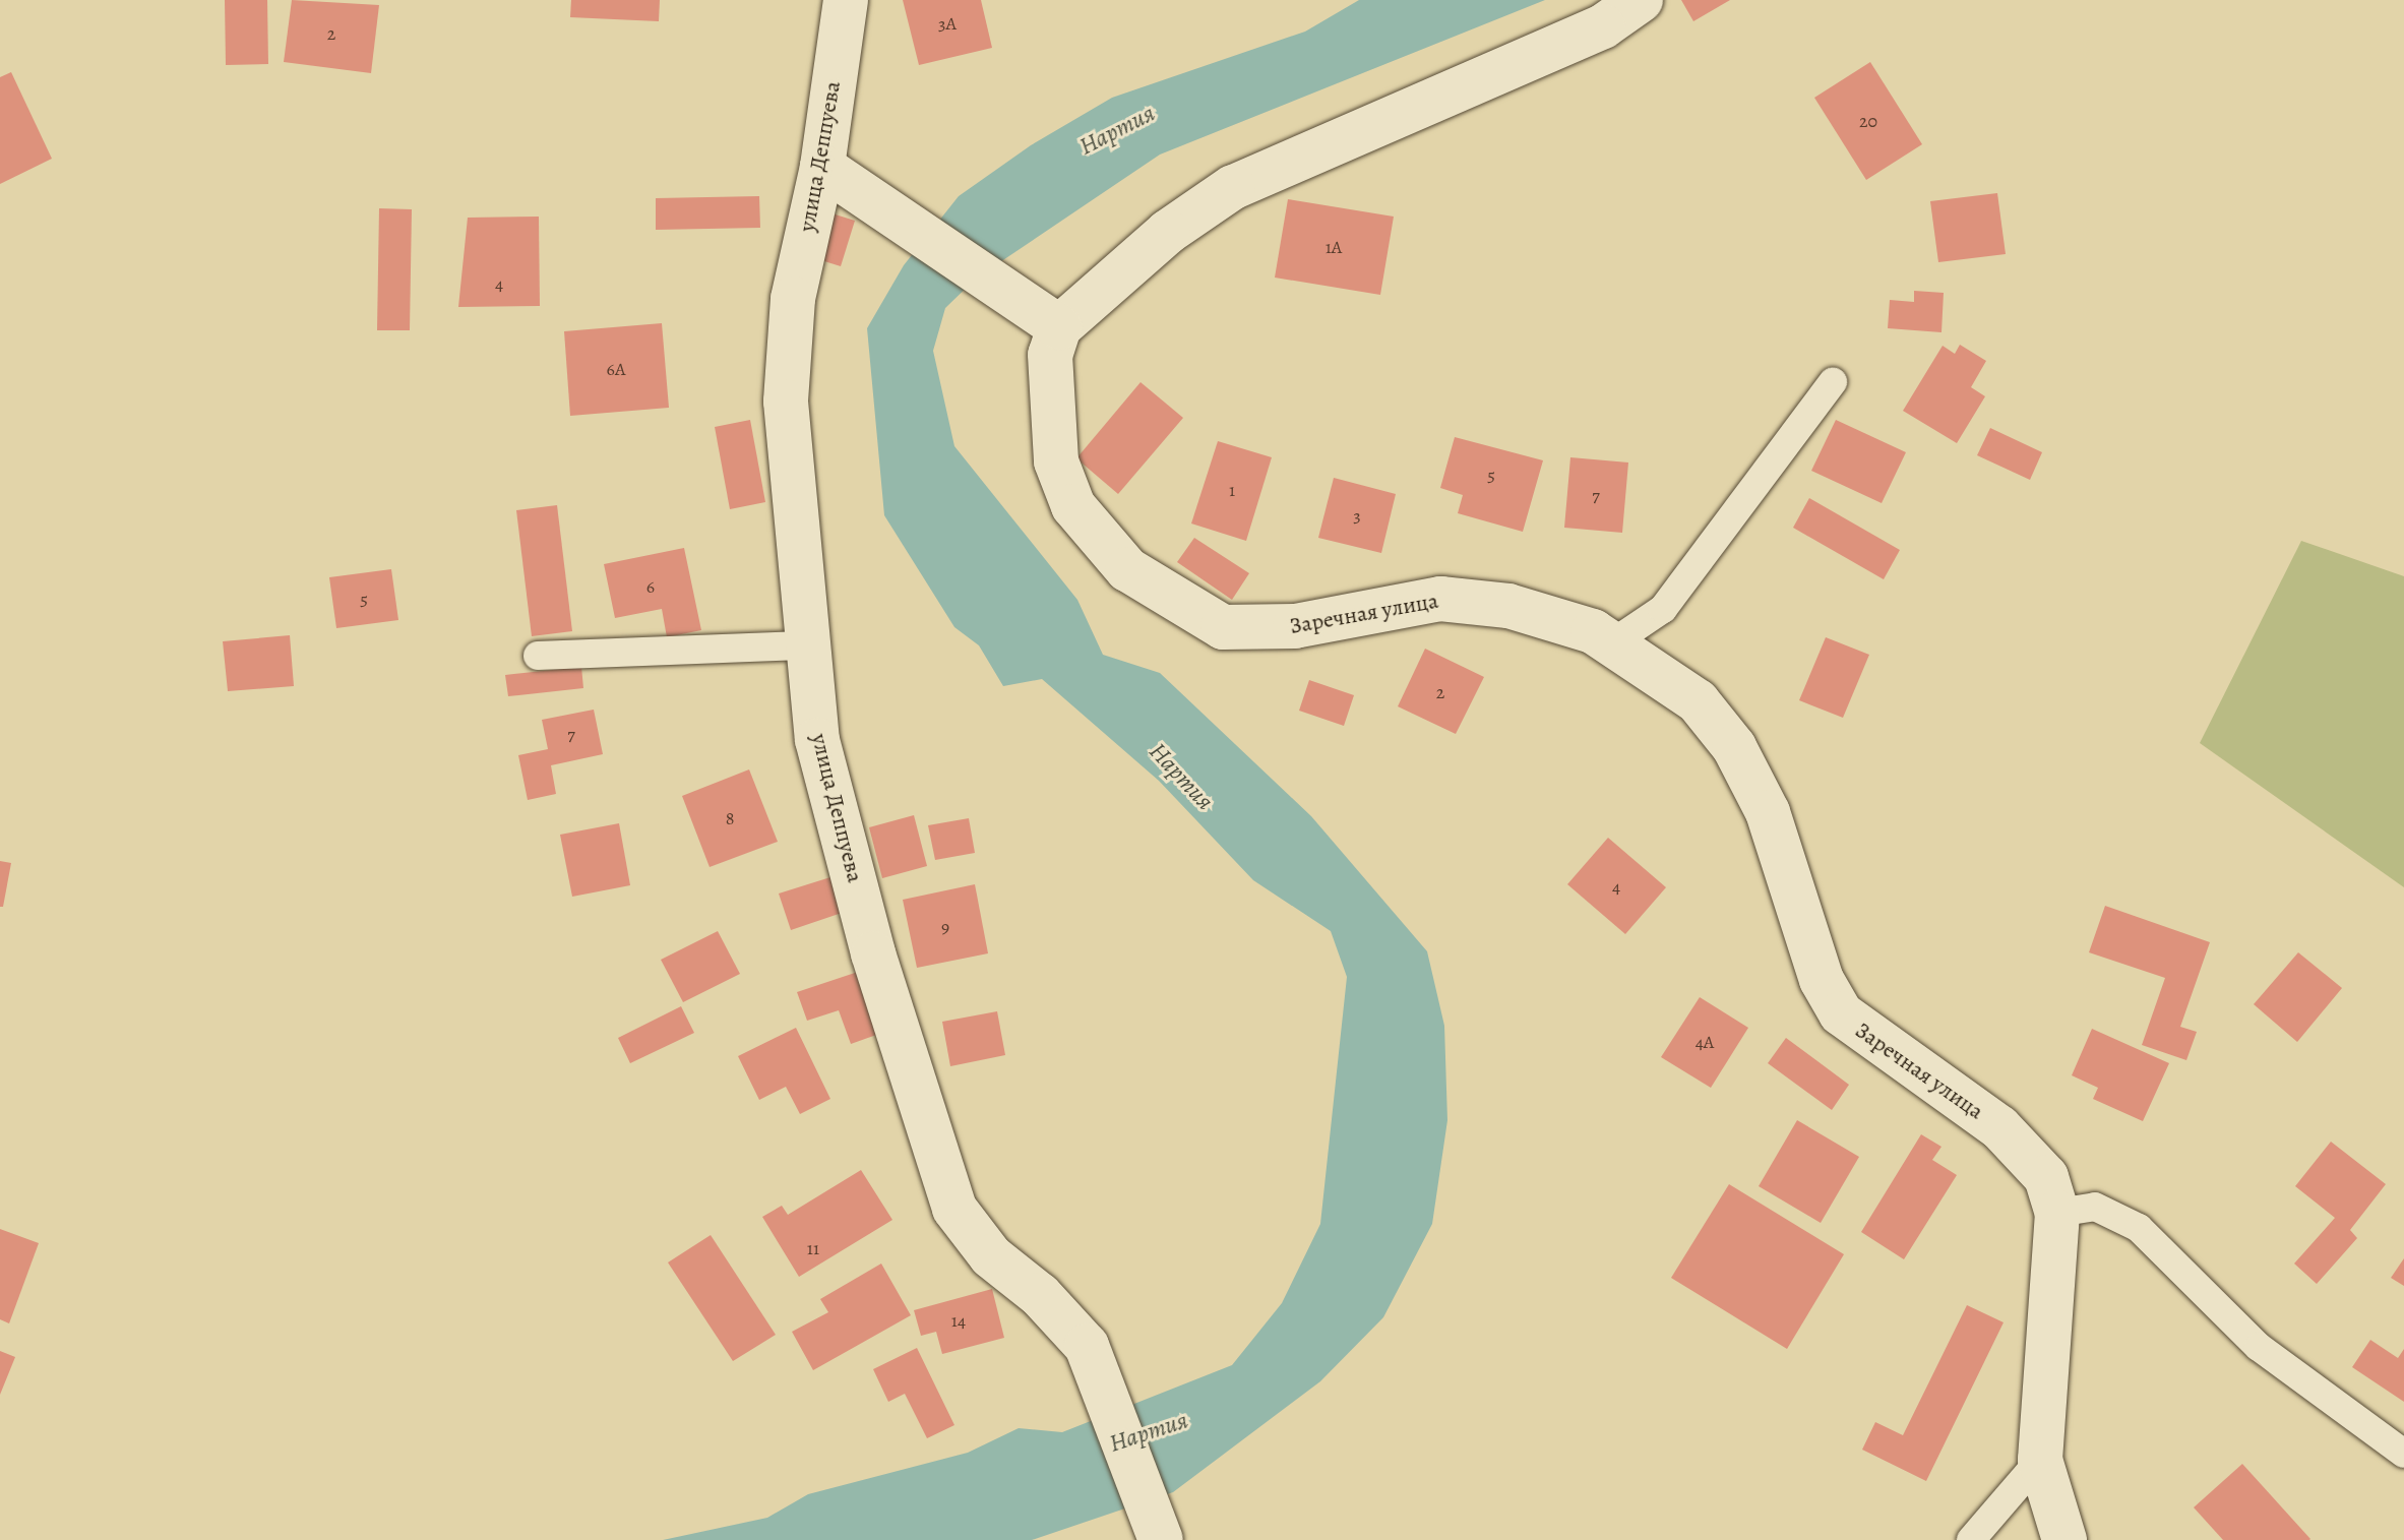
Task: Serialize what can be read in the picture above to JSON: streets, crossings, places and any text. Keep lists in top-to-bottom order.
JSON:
{
  "streets": {
    "street": ["улица Деппуева", "Заречная улица"]
  },
  "water": ["Нартия"],
  "house_numbers": [
    "3А",
    "2",
    "20",
    "1А",
    "4",
    "6А",
    "5",
    "1",
    "7",
    "3",
    "6",
    "5",
    "2",
    "7",
    "8",
    "4",
    "9",
    "4А",
    "11",
    "14"
  ]
}
